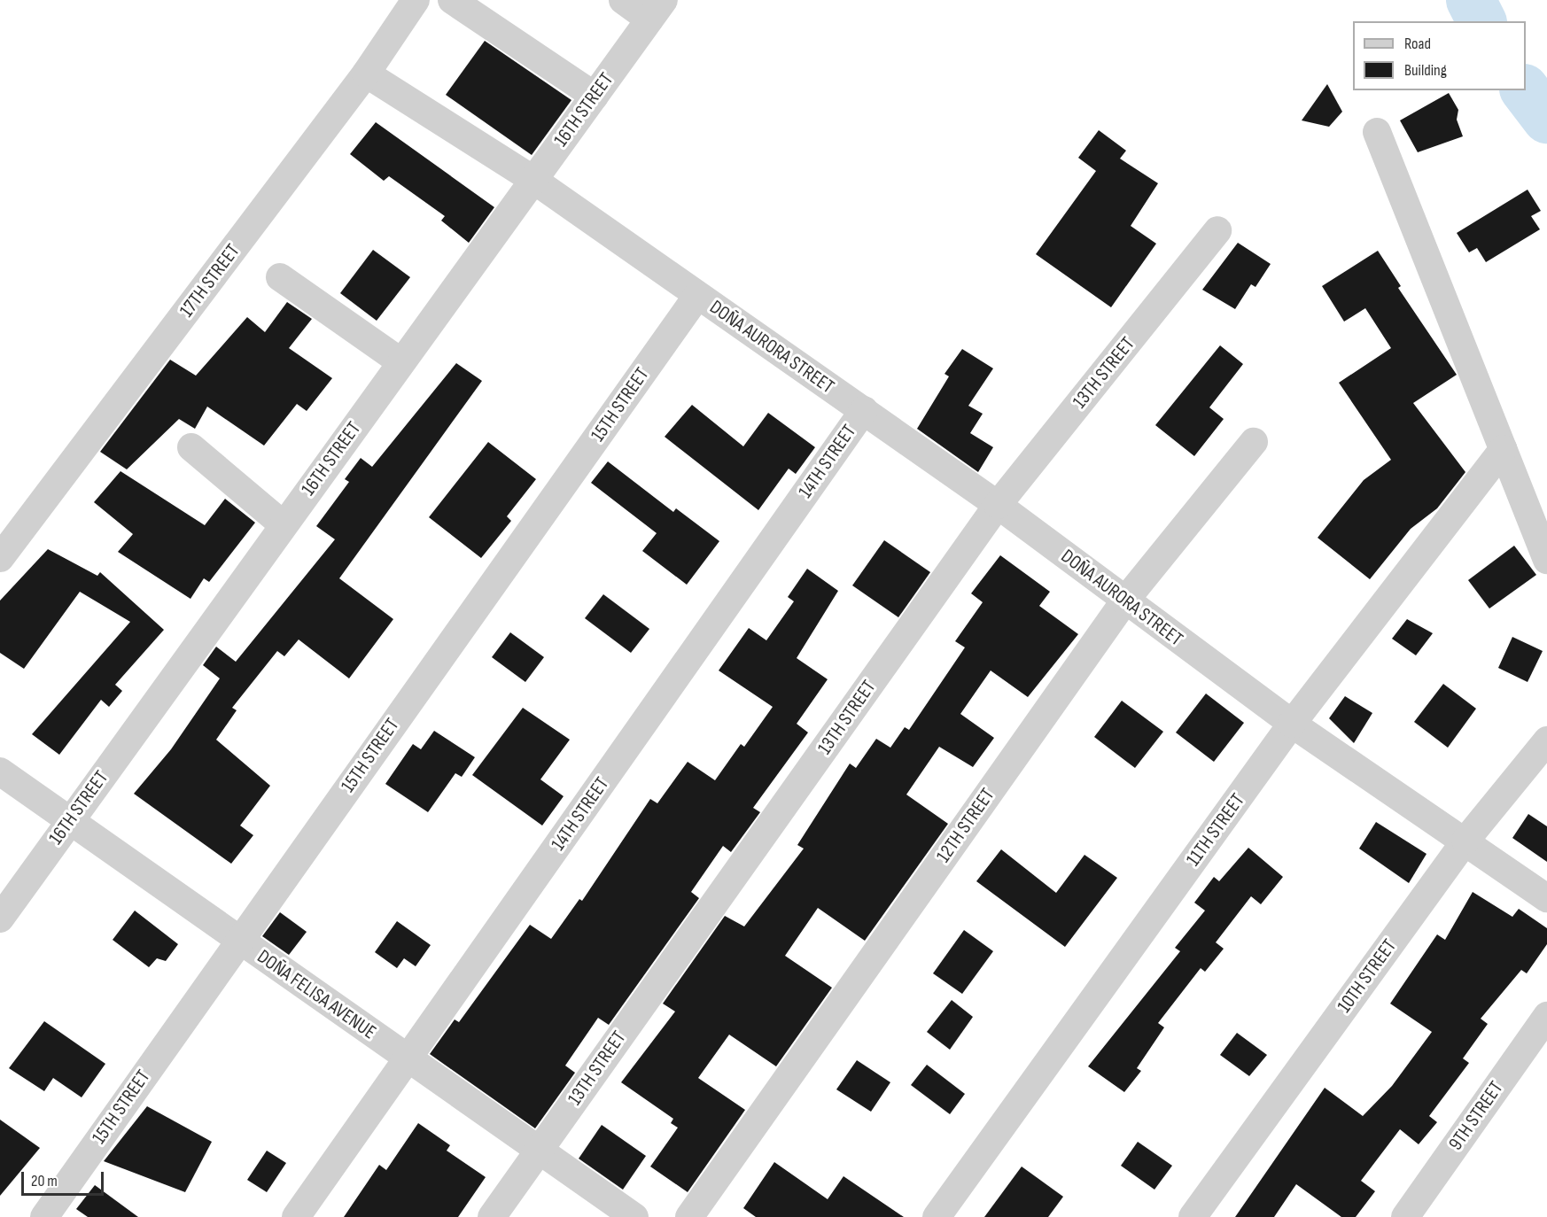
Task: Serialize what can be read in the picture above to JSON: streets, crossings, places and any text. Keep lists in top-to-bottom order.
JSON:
{
  "streets": {
    "street": [
      "16TH STREET",
      "17TH STREET",
      "DOÑA AURORA STREET",
      "13TH STREET",
      "15TH STREET",
      "14TH STREET",
      "12TH STREET",
      "11TH STREET",
      "10TH STREET",
      "DOÑA FELISA AVENUE",
      "9TH STREET"
    ]
  },
  "crossings": [
    ["16TH STREET", "DOÑA AURORA STREET"],
    ["16TH STREET", "DOÑA FELISA AVENUE"],
    ["17TH STREET", "DOÑA AURORA STREET"],
    ["DOÑA AURORA STREET", "13TH STREET"],
    ["DOÑA AURORA STREET", "15TH STREET"],
    ["DOÑA AURORA STREET", "14TH STREET"],
    ["DOÑA AURORA STREET", "12TH STREET"],
    ["DOÑA AURORA STREET", "11TH STREET"],
    ["DOÑA AURORA STREET", "10TH STREET"],
    ["13TH STREET", "DOÑA FELISA AVENUE"],
    ["15TH STREET", "DOÑA FELISA AVENUE"],
    ["14TH STREET", "DOÑA FELISA AVENUE"]
  ],
  "legend": ["Road", "Building"],
  "scale_bar": "20 m"
}
